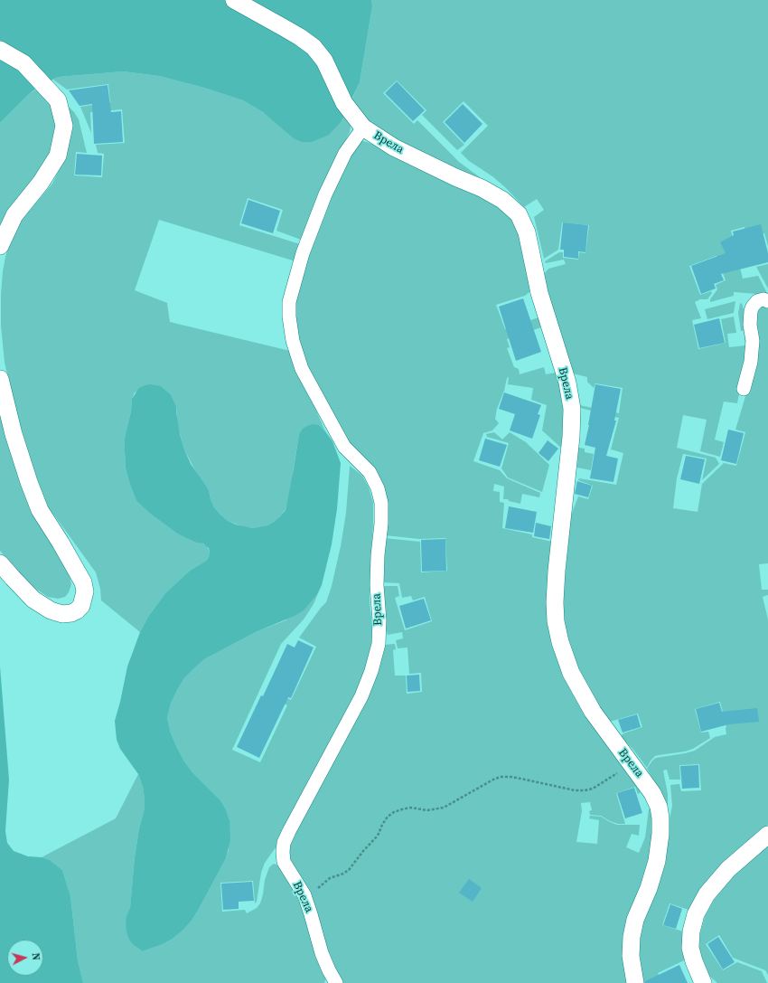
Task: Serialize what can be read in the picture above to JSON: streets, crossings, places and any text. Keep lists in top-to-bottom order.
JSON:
{
  "streets": {
    "street": ["Врела"]
  },
  "north": "right"
}
